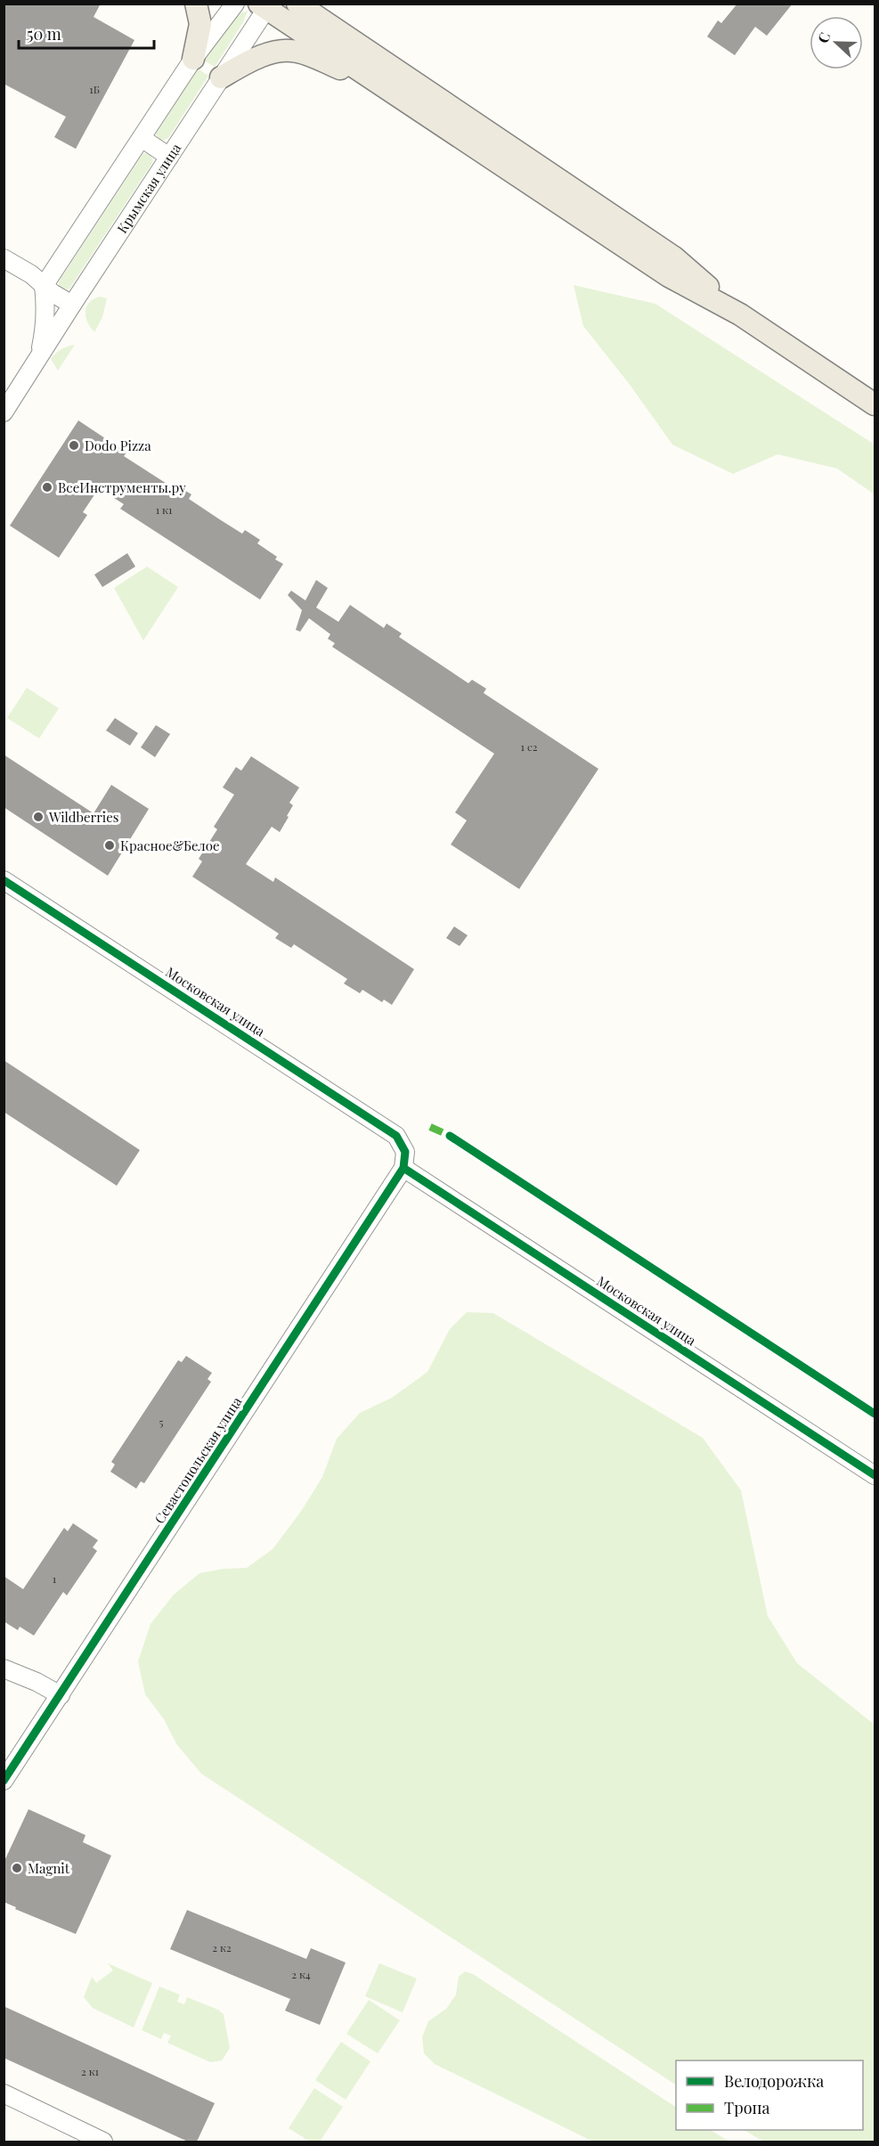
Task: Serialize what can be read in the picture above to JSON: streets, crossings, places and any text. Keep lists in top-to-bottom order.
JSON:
{
  "streets": {
    "street": ["Крымская улица", "Московская улица", "Севастопольская улица"]
  },
  "crossings": [
    ["Московская улица", "Севастопольская улица"]
  ],
  "places": [
    "Dodo Pizza",
    "ВсеИнструменты.ру",
    "Wildberries",
    "Красное&Белое",
    "Magnit"
  ],
  "house_numbers": [
    "1Б",
    "1 к1",
    "1 с2",
    "5",
    "1",
    "2 к2",
    "2 к4",
    "2 к1"
  ],
  "legend": ["Велодорожка", "Тропа"],
  "scale_bar": "50 m",
  "north": "left"
}
